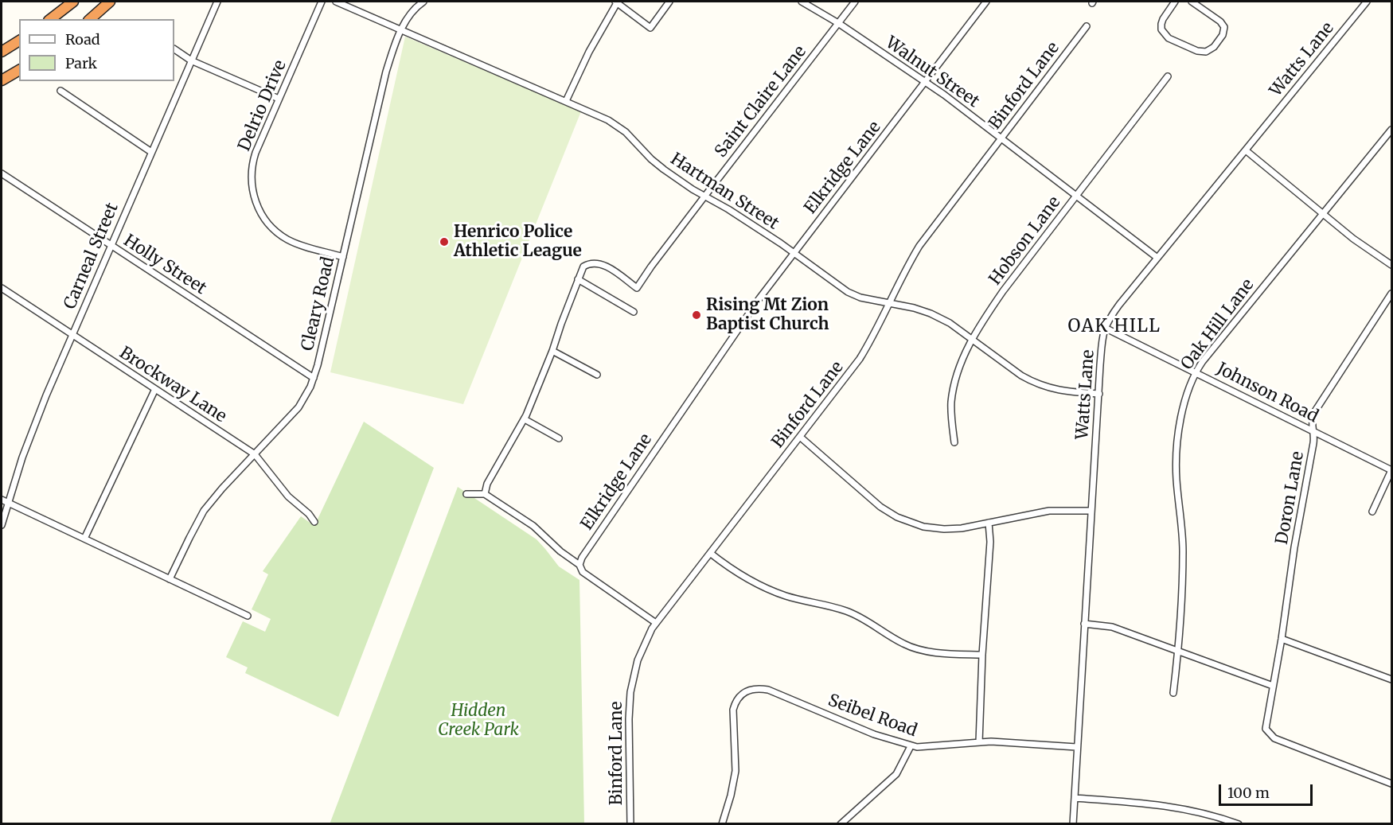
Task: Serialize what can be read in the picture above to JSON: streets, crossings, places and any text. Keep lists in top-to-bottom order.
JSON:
{
  "streets": {
    "street": [
      "Watts Lane",
      "Walnut Street",
      "Binford Lane",
      "Saint Claire Lane",
      "Delrio Drive",
      "Elkridge Lane",
      "Hartman Street",
      "Hobson Lane",
      "Carneal Street",
      "Holly Street",
      "Cleary Road",
      "Oak Hill Lane",
      "Brockway Lane",
      "Johnson Road",
      "Doron Lane",
      "Seibel Road"
    ]
  },
  "crossings": [
    ["Watts Lane", "Walnut Street"],
    ["Watts Lane", "Hartman Street"],
    ["Watts Lane", "Johnson Road"],
    ["Watts Lane", "Seibel Road"],
    ["Walnut Street", "Binford Lane"],
    ["Walnut Street", "Saint Claire Lane"],
    ["Walnut Street", "Elkridge Lane"],
    ["Walnut Street", "Hobson Lane"],
    ["Binford Lane", "Hartman Street"],
    ["Saint Claire Lane", "Hartman Street"],
    ["Delrio Drive", "Cleary Road"],
    ["Elkridge Lane", "Hartman Street"],
    ["Hartman Street", "Hobson Lane"],
    ["Hartman Street", "Cleary Road"],
    ["Carneal Street", "Holly Street"],
    ["Carneal Street", "Brockway Lane"],
    ["Holly Street", "Cleary Road"],
    ["Cleary Road", "Brockway Lane"],
    ["Oak Hill Lane", "Johnson Road"],
    ["Johnson Road", "Doron Lane"]
  ],
  "districts": ["OAK HILL"],
  "parks": ["Hidden Creek Park"],
  "places": ["Henrico Police Athletic League", "Rising Mt Zion Baptist Church"],
  "legend": ["Road", "Park"],
  "scale_bar": "100 m"
}
